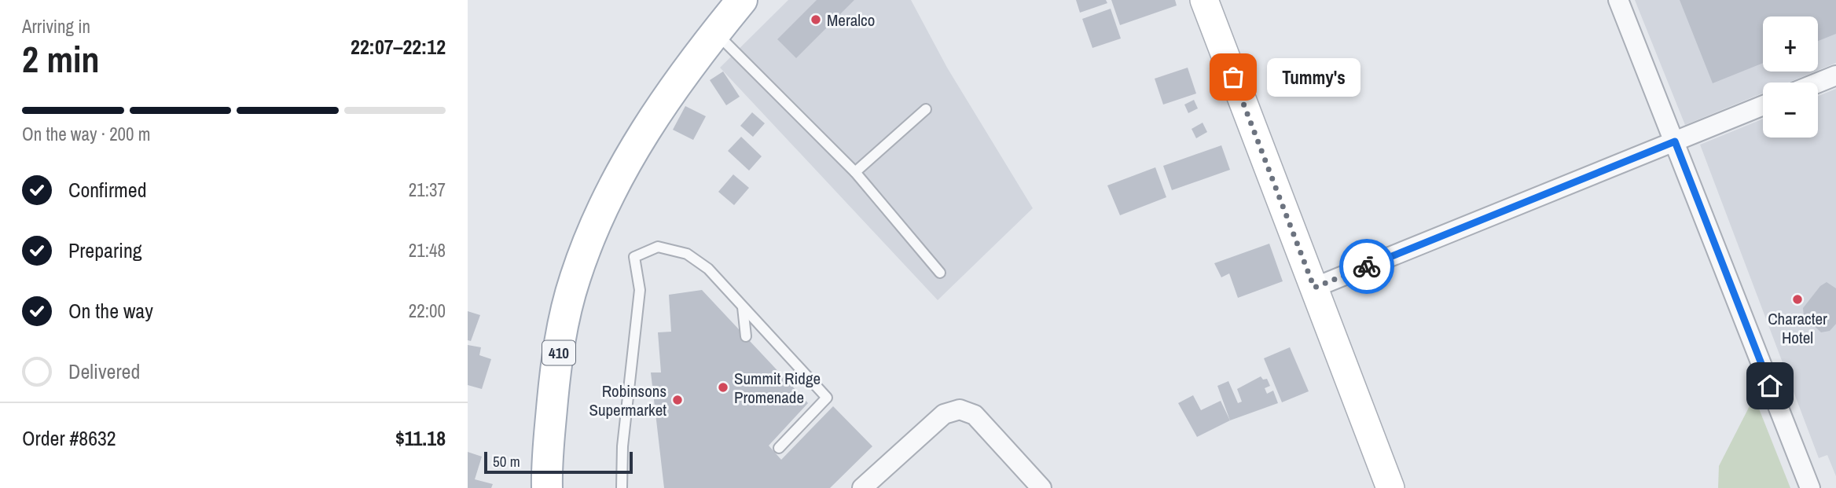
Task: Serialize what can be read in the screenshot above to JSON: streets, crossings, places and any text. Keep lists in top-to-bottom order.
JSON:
{
  "streets": {
    "main road": ["410"]
  },
  "places": [
    "Meralco",
    "Tummy's",
    "Character Hotel",
    "Summit Ridge Promenade",
    "Robinsons Supermarket"
  ],
  "scale_bar": "50 m",
  "page": {
    "heading": ["2 min", "Arriving in", "22:07–22:12"],
    "panel": ["Order #8632", "$11.18"],
    "map_buttons": ["+", "−"],
    "bubble": "Tummy's",
    "bar": "On the way · 200 m",
    "list": [
      ["Confirmed", "21:37"],
      ["Preparing", "21:48"],
      ["On the way", "22:00"],
      "Delivered"
    ],
    "scale": "50 m"
  }
}
